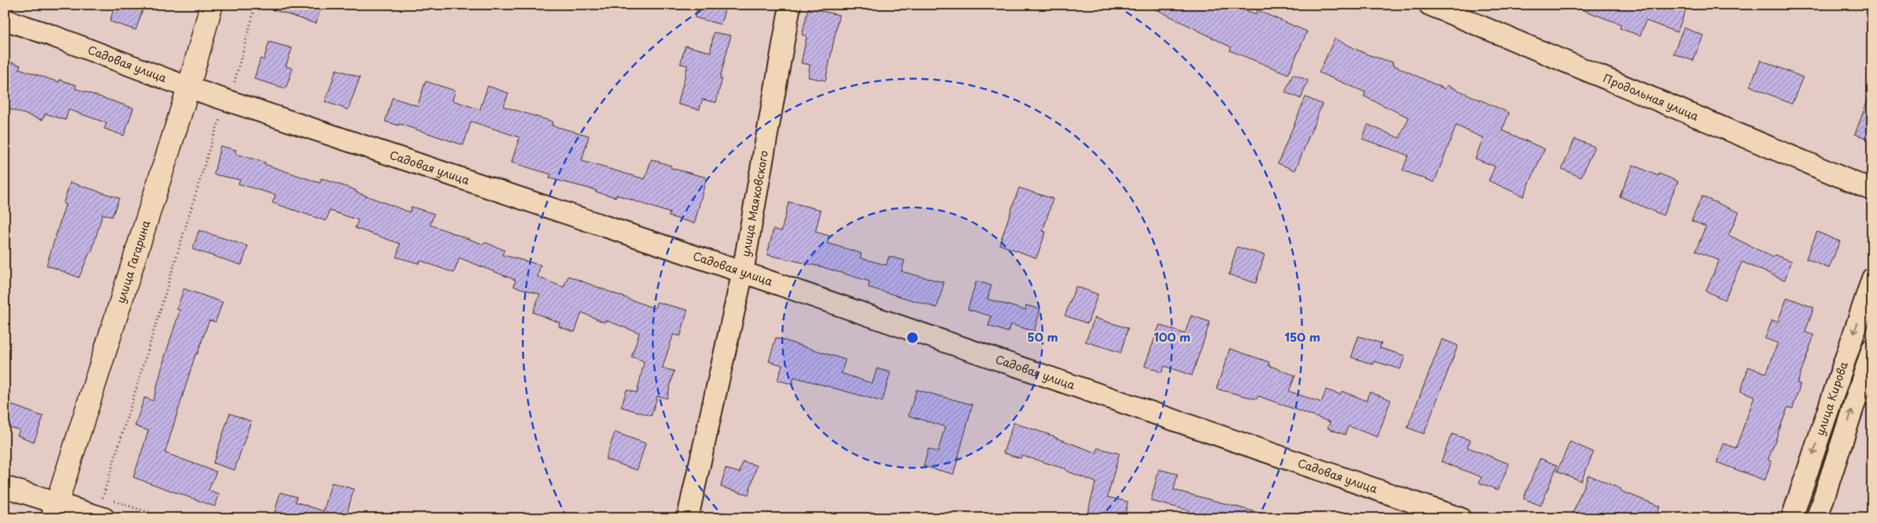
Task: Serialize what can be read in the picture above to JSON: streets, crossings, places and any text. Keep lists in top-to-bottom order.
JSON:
{
  "streets": {
    "main road": ["улица Гагарина"],
    "street": [
      "Садовая улица",
      "Продольная улица",
      "улица Маяковского",
      "улица Кирова"
    ]
  },
  "crossings": [
    ["Садовая улица", "улица Маяковского"],
    ["Садовая улица", "улица Гагарина"]
  ],
  "rings": ["50 m", "100 m", "150 m"]
}
